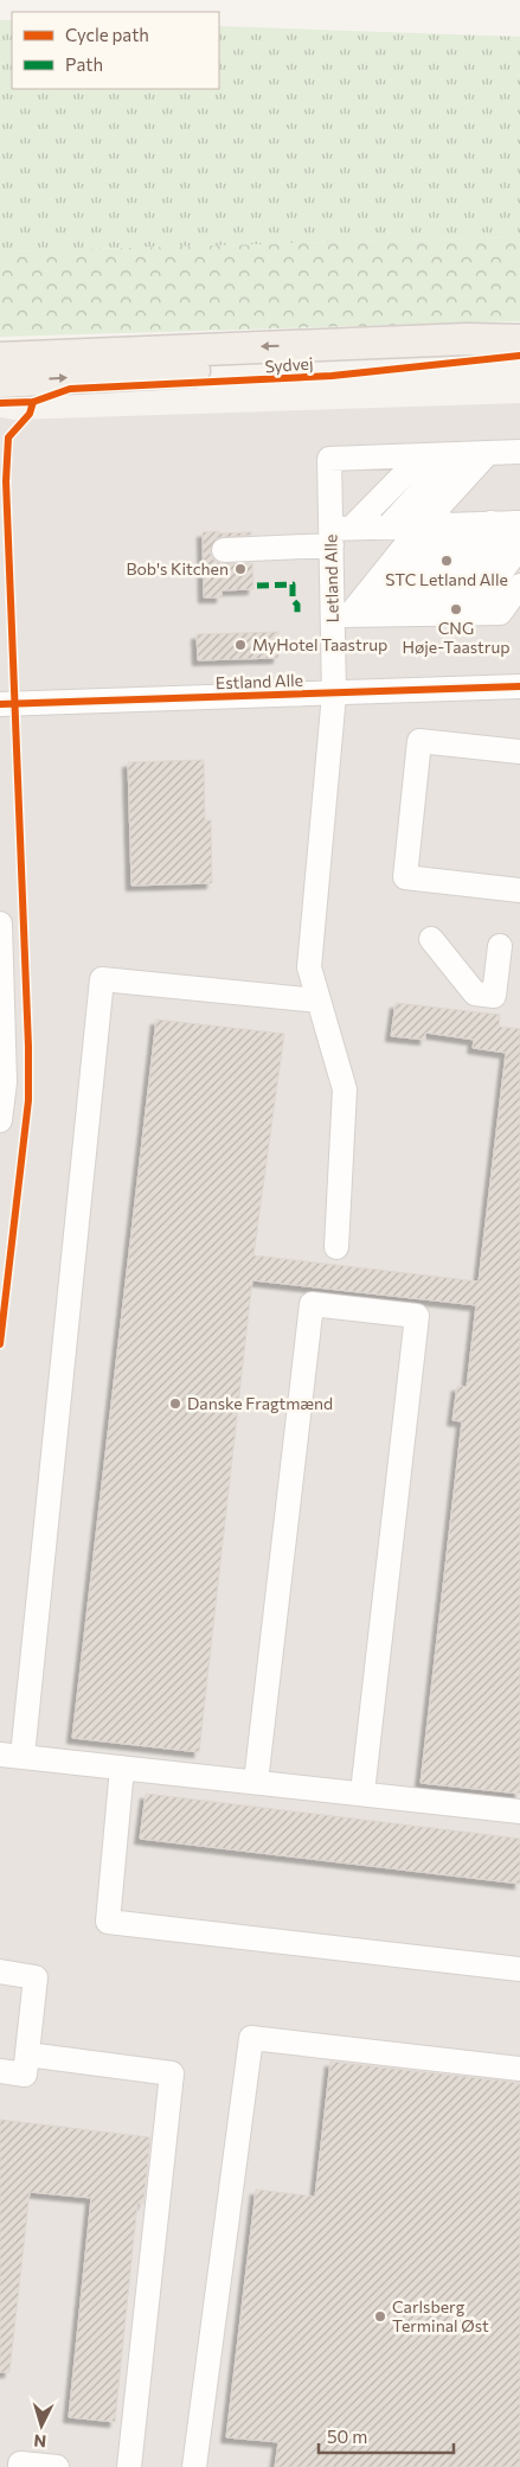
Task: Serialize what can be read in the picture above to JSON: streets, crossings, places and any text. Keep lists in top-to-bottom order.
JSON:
{
  "streets": {
    "main road": ["Sydvej"],
    "street": ["Letland Alle", "Estland Alle"]
  },
  "crossings": [
    ["Letland Alle", "Estland Alle"]
  ],
  "places": [
    "STC Letland Alle",
    "Bob's Kitchen",
    "CNG Høje-Taastrup",
    "MyHotel Taastrup",
    "Danske Fragtmænd",
    "Carlsberg Terminal Øst"
  ],
  "legend": ["Cycle path", "Path"],
  "scale_bar": "50 m",
  "north": "bottom"
}
